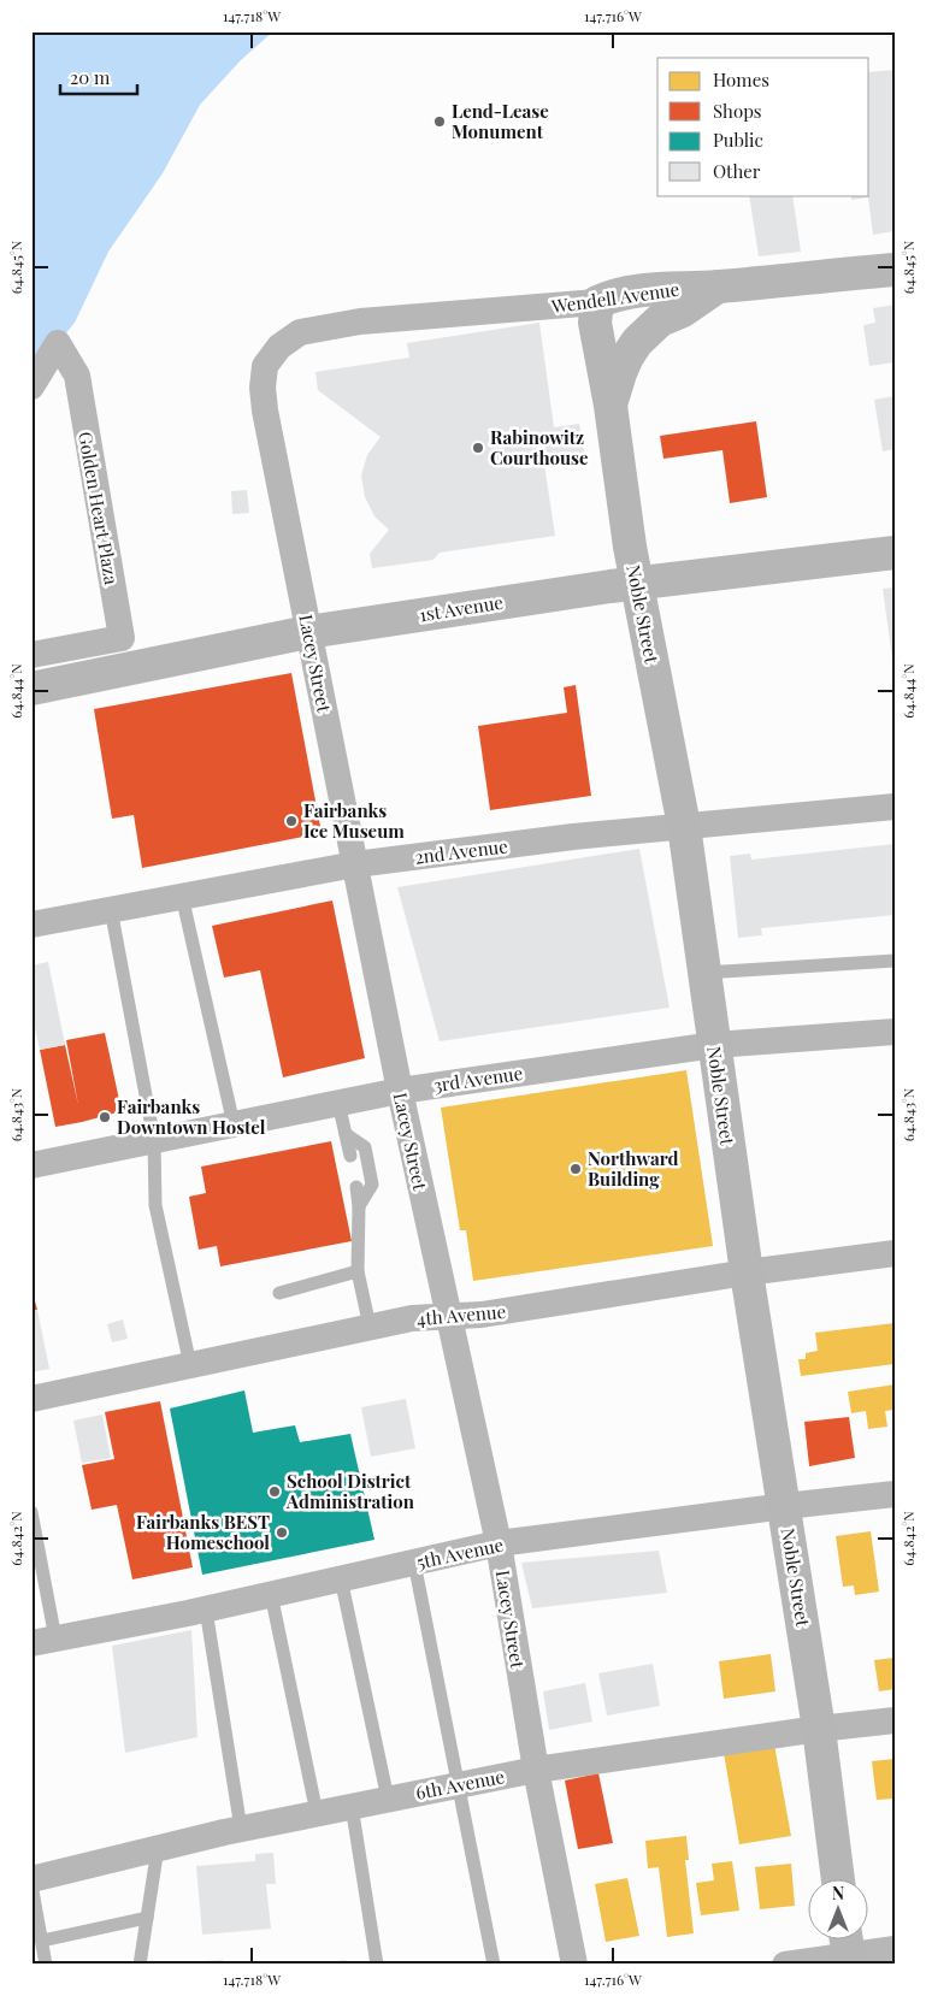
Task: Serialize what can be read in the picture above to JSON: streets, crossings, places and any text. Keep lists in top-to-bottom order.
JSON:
{
  "streets": {
    "street": [
      "Wendell Avenue",
      "Golden Heart Plaza",
      "1st Avenue",
      "Noble Street",
      "Lacey Street",
      "2nd Avenue",
      "3rd Avenue",
      "4th Avenue",
      "5th Avenue",
      "6th Avenue"
    ]
  },
  "crossings": [
    ["Wendell Avenue", "Noble Street"],
    ["Wendell Avenue", "Lacey Street"],
    ["1st Avenue", "Noble Street"],
    ["1st Avenue", "Lacey Street"],
    ["Noble Street", "2nd Avenue"],
    ["Noble Street", "3rd Avenue"],
    ["Noble Street", "4th Avenue"],
    ["Noble Street", "5th Avenue"],
    ["Noble Street", "6th Avenue"],
    ["Lacey Street", "2nd Avenue"],
    ["Lacey Street", "3rd Avenue"],
    ["Lacey Street", "4th Avenue"],
    ["Lacey Street", "5th Avenue"],
    ["Lacey Street", "6th Avenue"]
  ],
  "places": [
    "Lend-Lease Monument",
    "Rabinowitz Courthouse",
    "Fairbanks Ice Museum",
    "Fairbanks Downtown Hostel",
    "Northward Building",
    "School District Administration",
    "Fairbanks BEST Homeschool"
  ],
  "legend": [
    "Homes",
    "Shops",
    "Public",
    "Other"
  ],
  "scale_bar": "20 m",
  "north": "top",
  "coordinates": [
    "147.718°W",
    "147.716°W",
    "64.845°N",
    "64.844°N",
    "64.843°N",
    "64.842°N"
  ]
}
